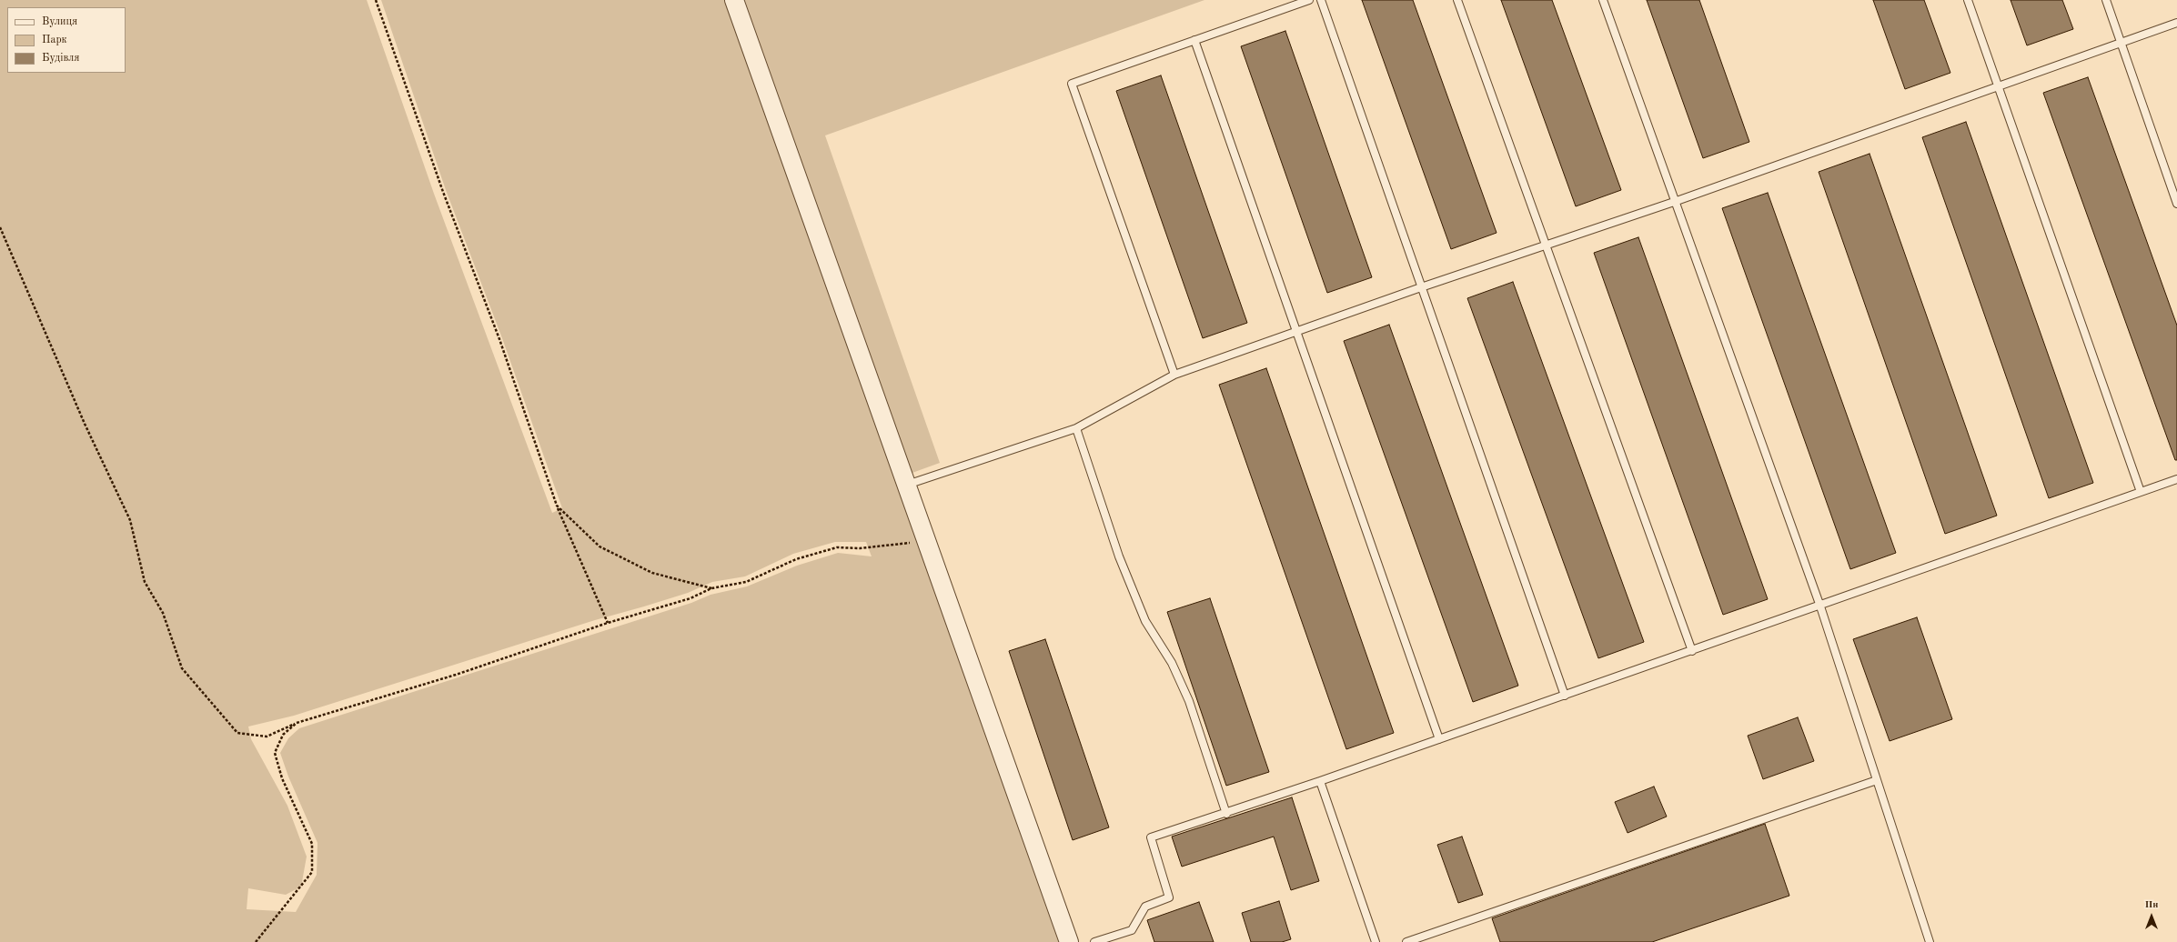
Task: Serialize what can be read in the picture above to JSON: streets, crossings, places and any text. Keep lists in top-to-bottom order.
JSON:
{
  "legend": ["Вулиця", "Парк", "Будівля"],
  "north": "top"
}
